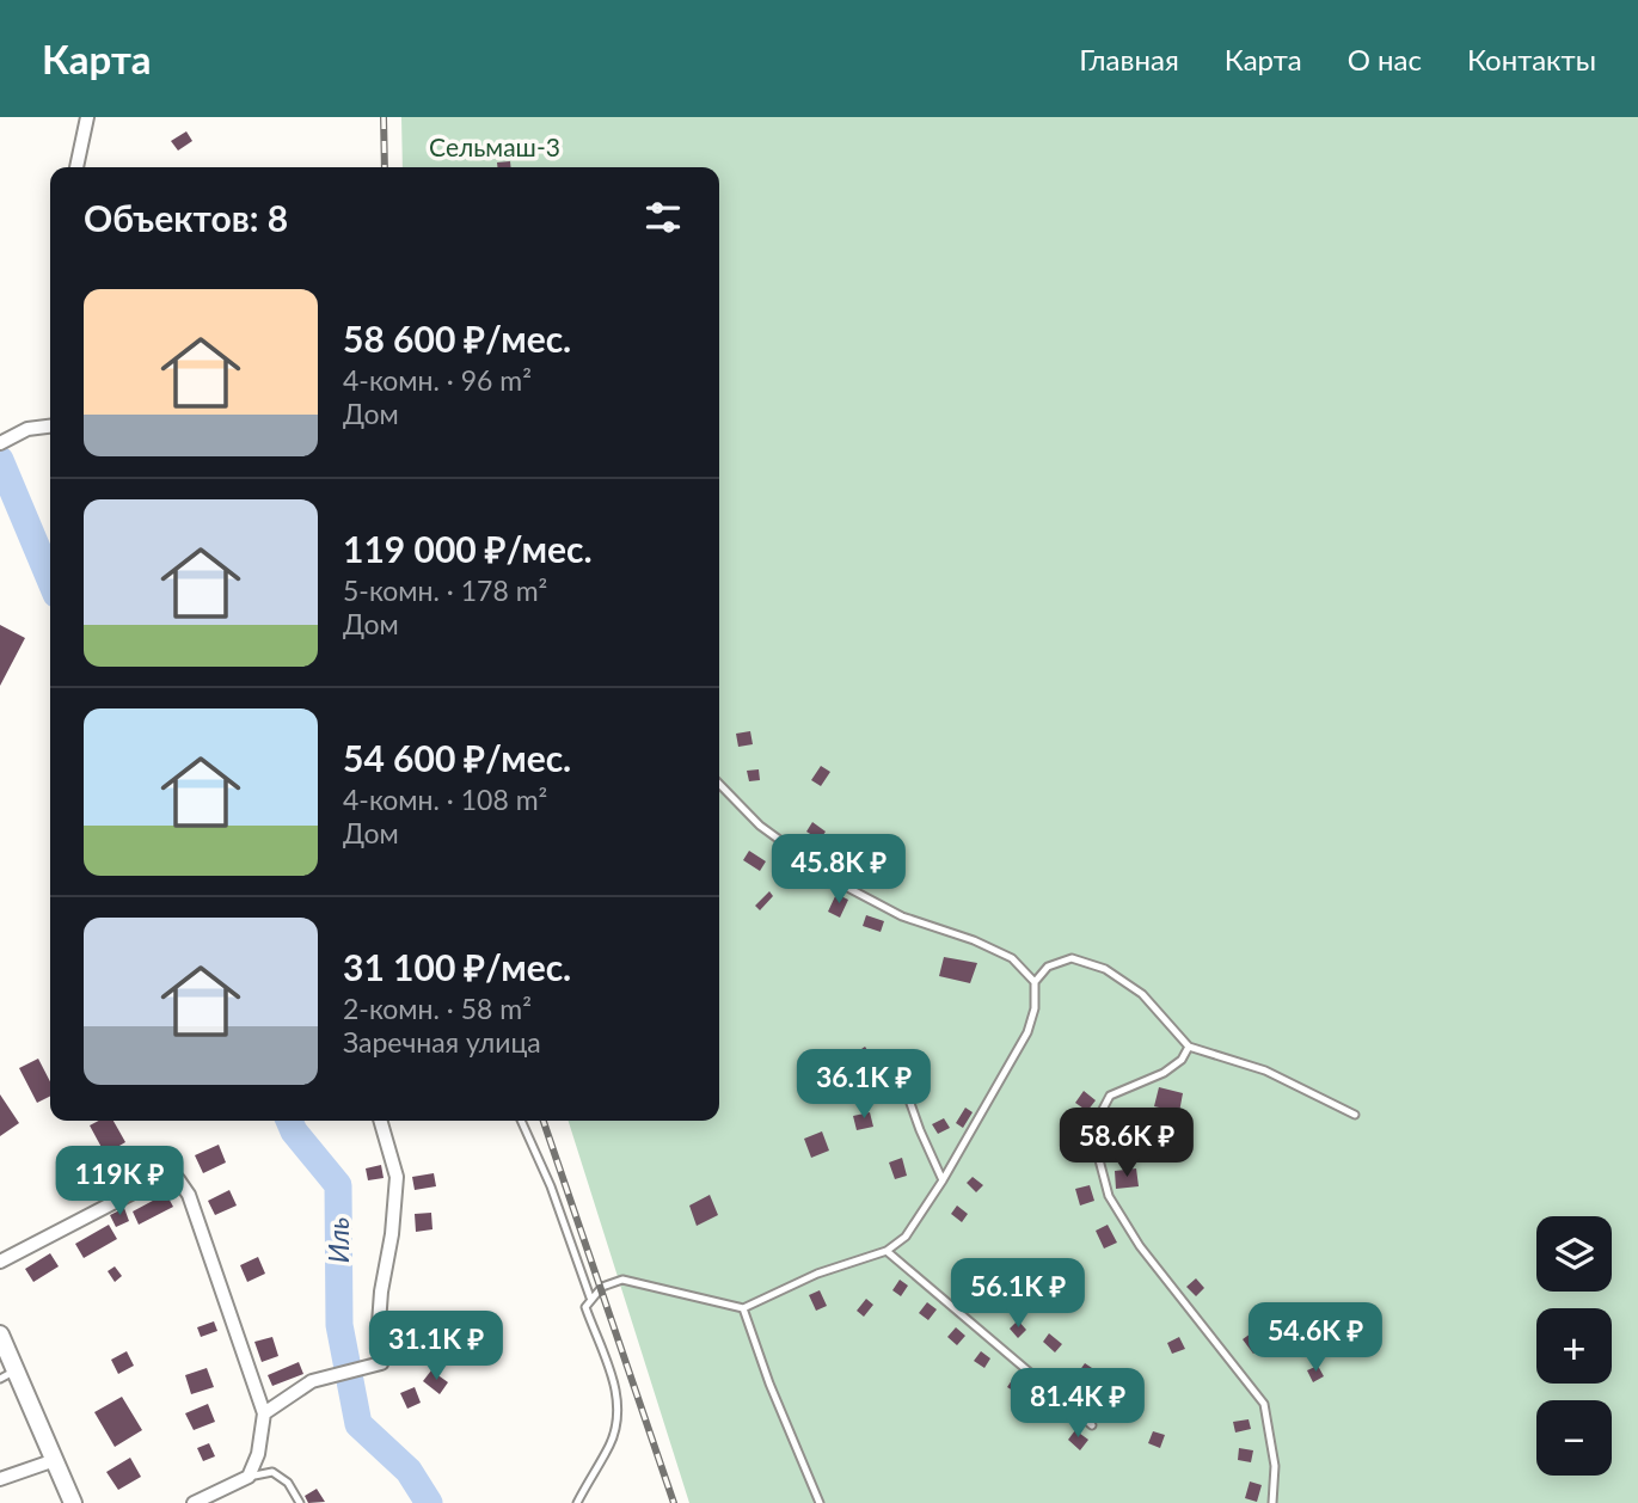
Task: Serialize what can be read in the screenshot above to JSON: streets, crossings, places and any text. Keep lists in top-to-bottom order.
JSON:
{
  "water": ["Иль"],
  "parks": ["Сельмаш-3"],
  "page": {
    "header": "Карта",
    "nav": [
      "Главная",
      "Карта",
      "О нас",
      "Контакты"
    ],
    "heading": "Объектов: 8",
    "list": [
      {
        "name": "58 600 ₽/мес.",
        "note": "4-комн. · 96 m² · Дом"
      },
      {
        "name": "119 000 ₽/мес.",
        "note": "5-комн. · 178 m² · Дом"
      },
      {
        "name": "54 600 ₽/мес.",
        "note": "4-комн. · 108 m² · Дом"
      },
      {
        "name": "31 100 ₽/мес.",
        "note": "2-комн. · 58 m² · Заречная улица"
      }
    ],
    "price": [
      "45.8K ₽",
      "36.1K ₽",
      "58.6K ₽",
      "119K ₽",
      "56.1K ₽",
      "54.6K ₽",
      "31.1K ₽",
      "81.4K ₽"
    ],
    "map_buttons": ["+", "−"]
  }
}
